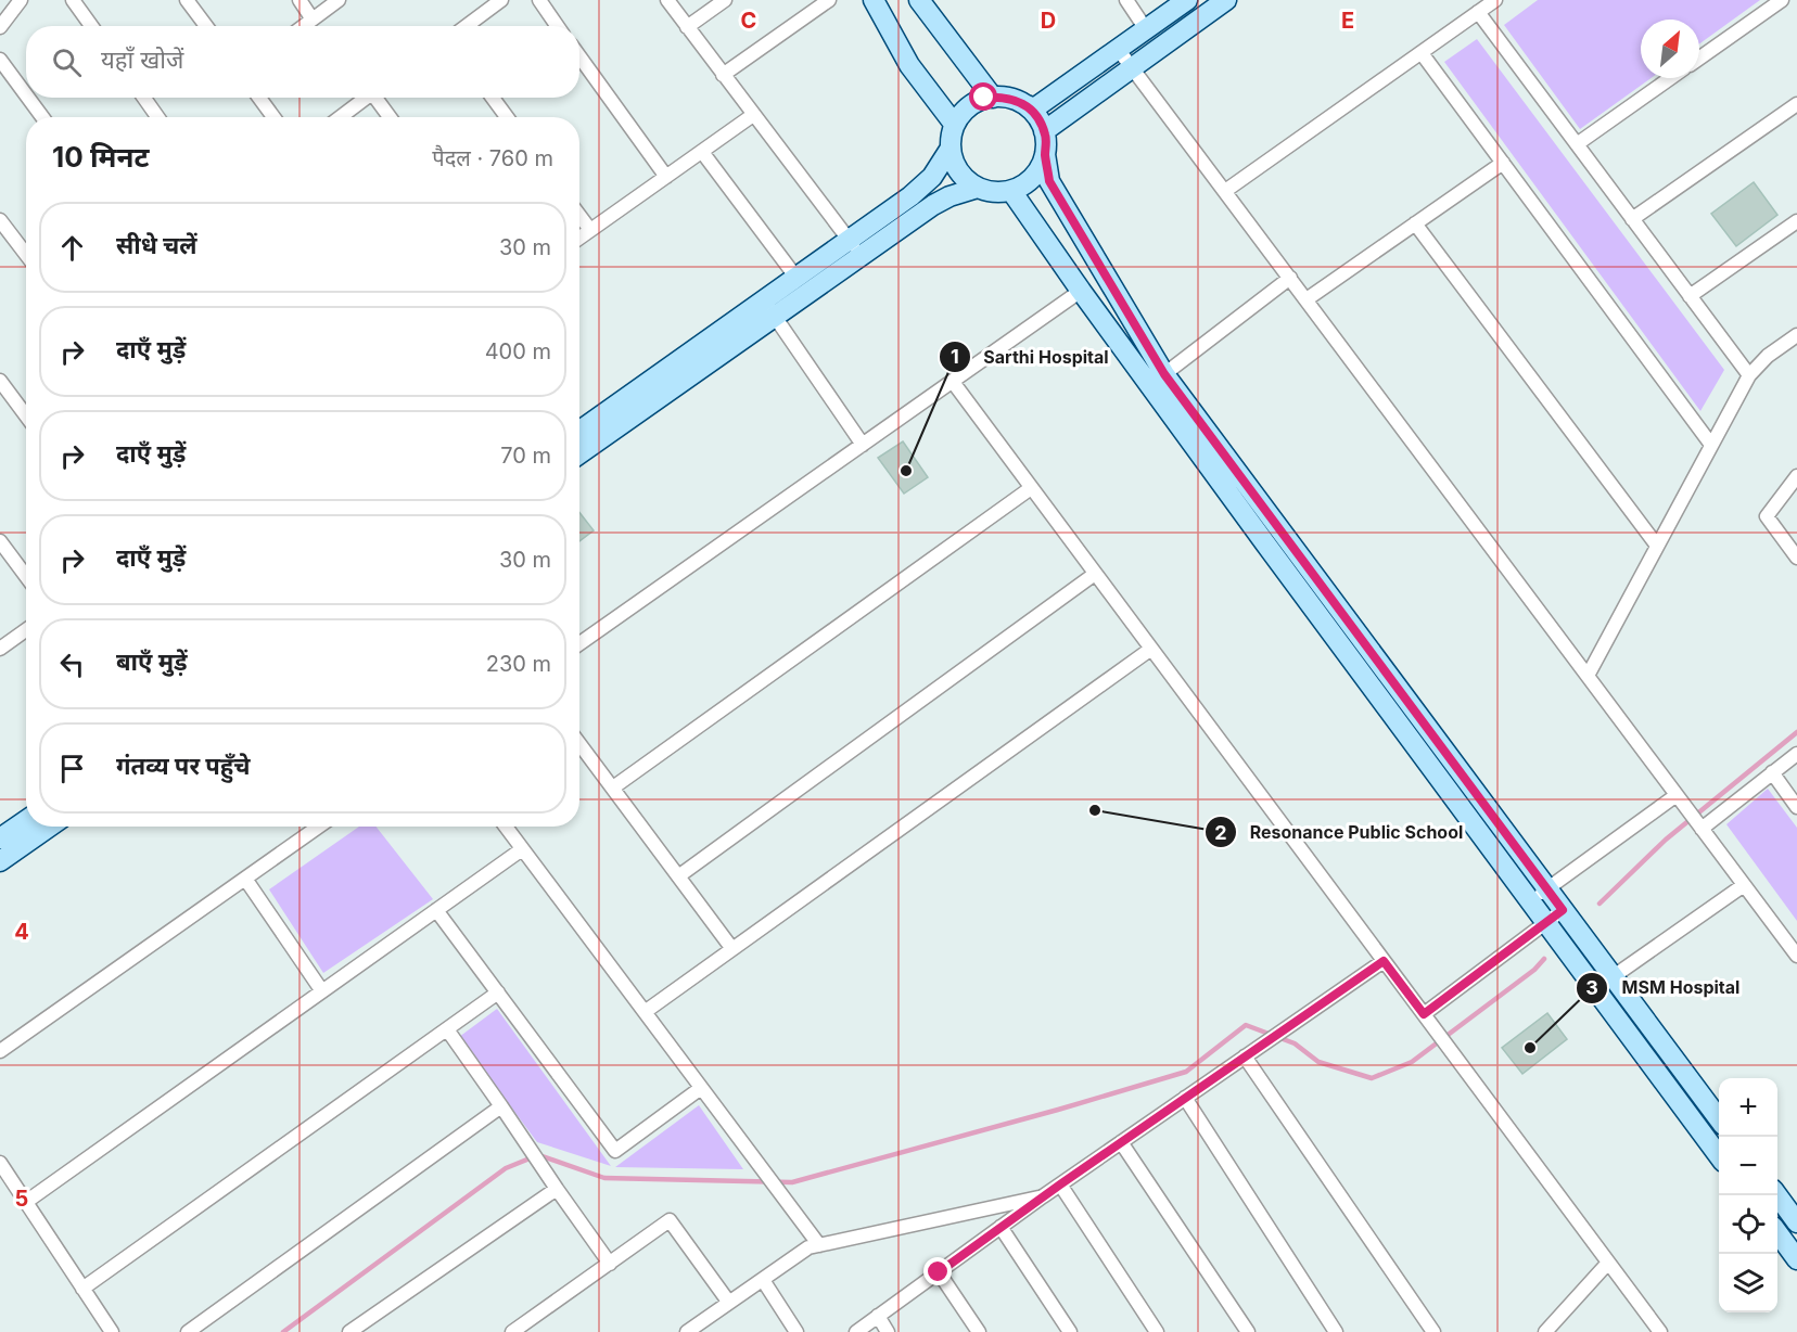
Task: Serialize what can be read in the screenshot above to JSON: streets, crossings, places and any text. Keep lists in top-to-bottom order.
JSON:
{
  "places": ["Sarthi Hospital", "Resonance Public School", "MSM Hospital"],
  "north": "top right",
  "page": {
    "search": "यहाँ खोजें",
    "heading": ["10 मिनट", "पैदल · 760 m"],
    "list": [
      ["सीधे चलें", "30 m"],
      ["दाएँ मुड़ें", "400 m"],
      ["दाएँ मुड़ें", "70 m"],
      ["दाएँ मुड़ें", "30 m"],
      ["बाएँ मुड़ें", "230 m"],
      "गंतव्य पर पहुँचे"
    ],
    "map_buttons": ["+", "−"]
  },
  "grid": {
    "columns": ["C", "D", "E"],
    "rows": ["4", "5"]
  }
}
